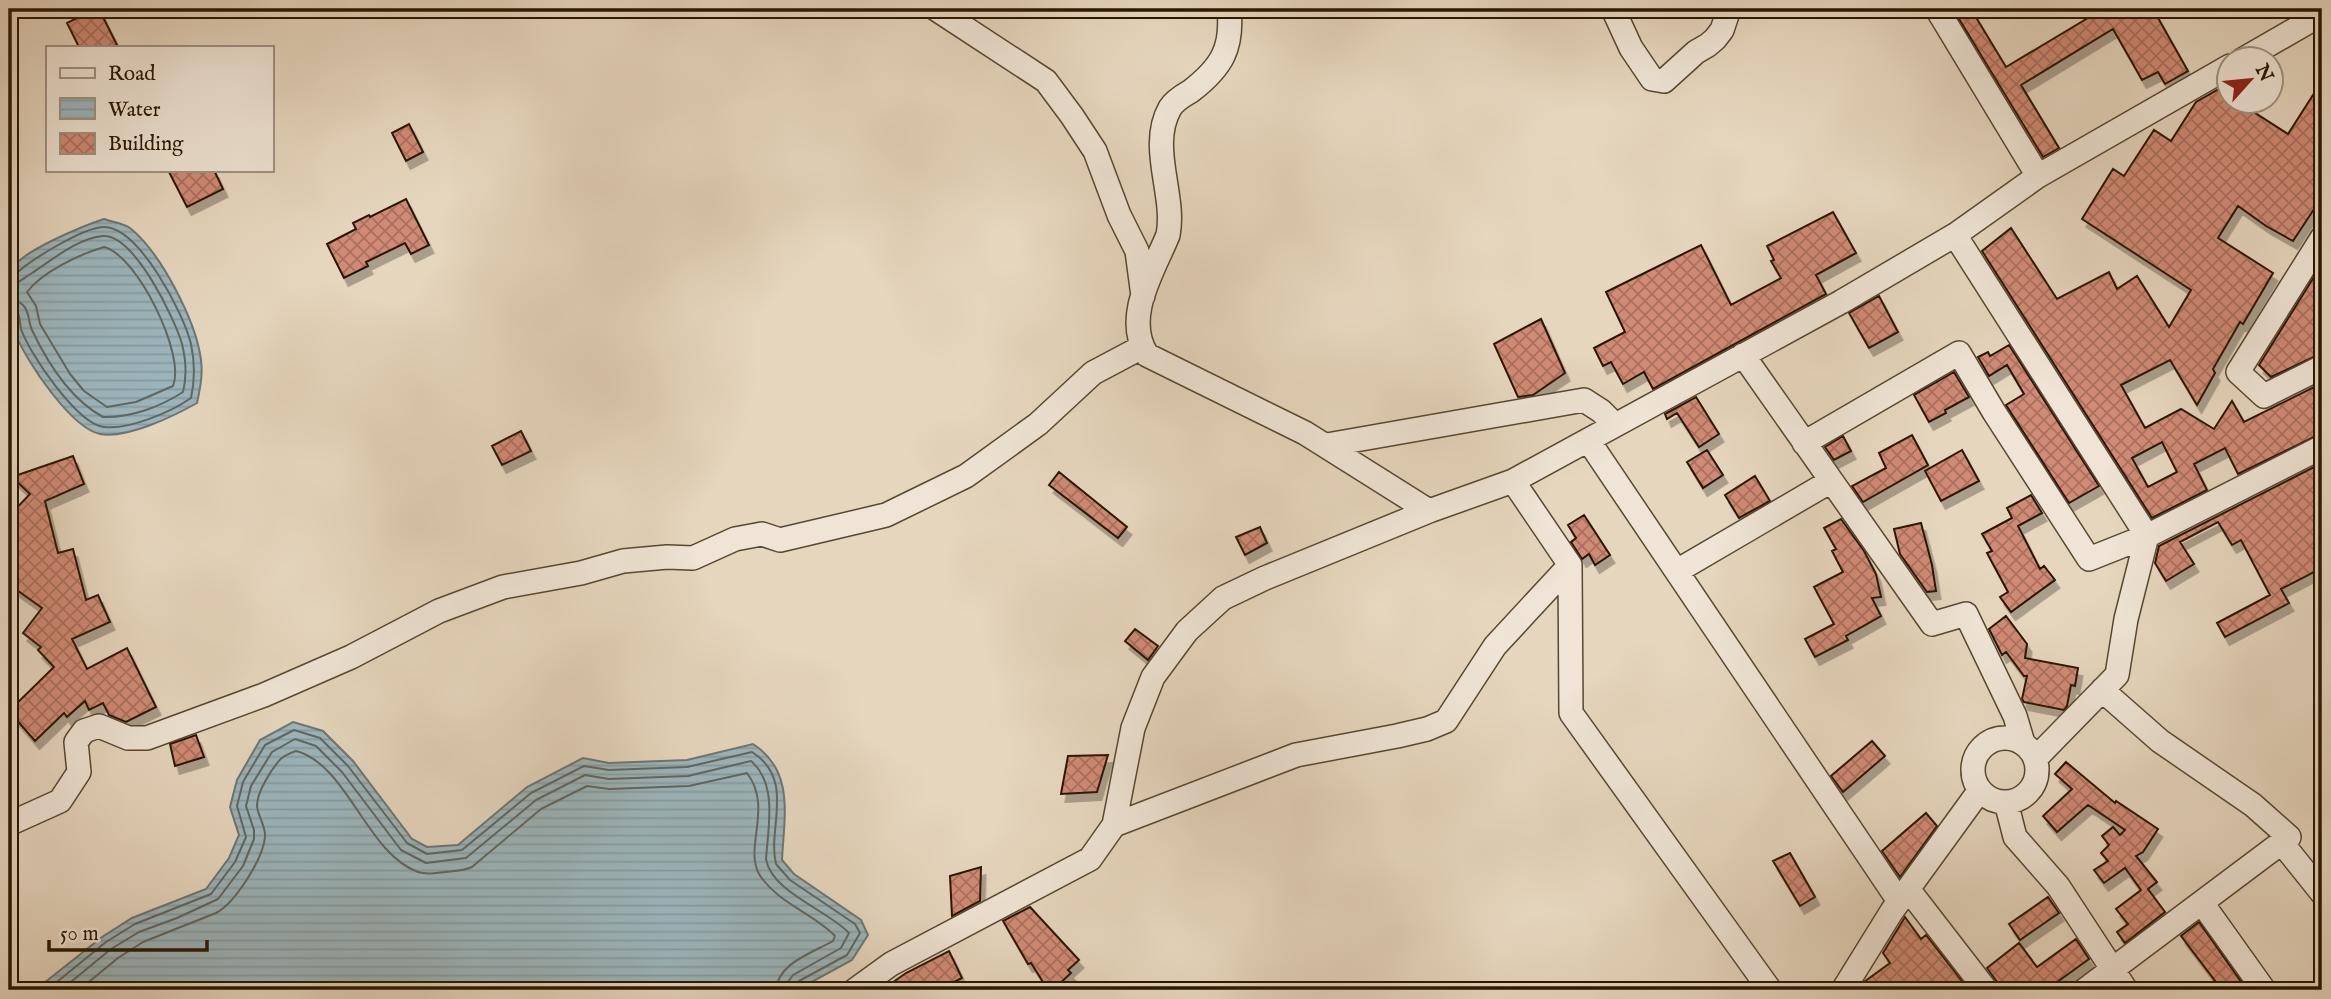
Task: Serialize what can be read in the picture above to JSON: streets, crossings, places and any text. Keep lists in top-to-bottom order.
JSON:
{
  "legend": ["Road", "Water", "Building"],
  "scale_bar": "50 m",
  "north": "top right"
}
